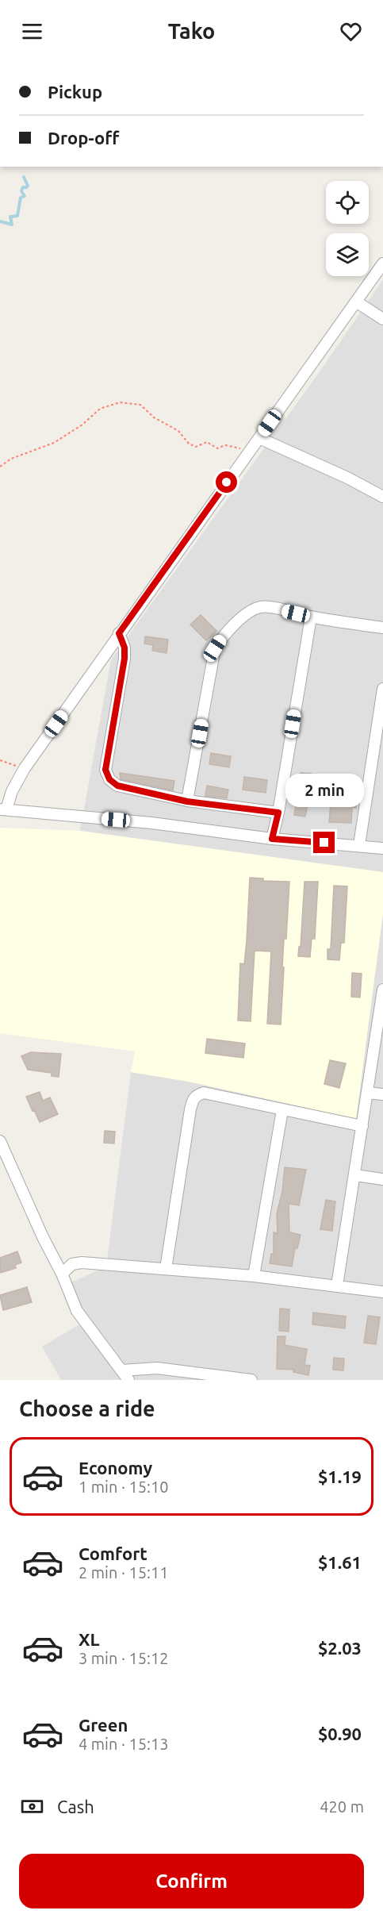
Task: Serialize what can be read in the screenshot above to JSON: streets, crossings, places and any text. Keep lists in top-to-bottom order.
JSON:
{
  "page": {
    "header": "Tako",
    "banner": ["Pickup", "Drop-off"],
    "bubble": "2 min",
    "heading": "Choose a ride",
    "list": [
      {
        "name": "Economy",
        "note": "1 min · 15:10",
        "value": "$1.19"
      },
      {
        "name": "Comfort",
        "note": "2 min · 15:11",
        "value": "$1.61"
      },
      {
        "name": "XL",
        "note": "3 min · 15:12",
        "value": "$2.03"
      },
      {
        "name": "Green",
        "note": "4 min · 15:13",
        "value": "$0.90"
      }
    ],
    "pay": ["Cash", "420 m"],
    "buttons": "Confirm"
  }
}
